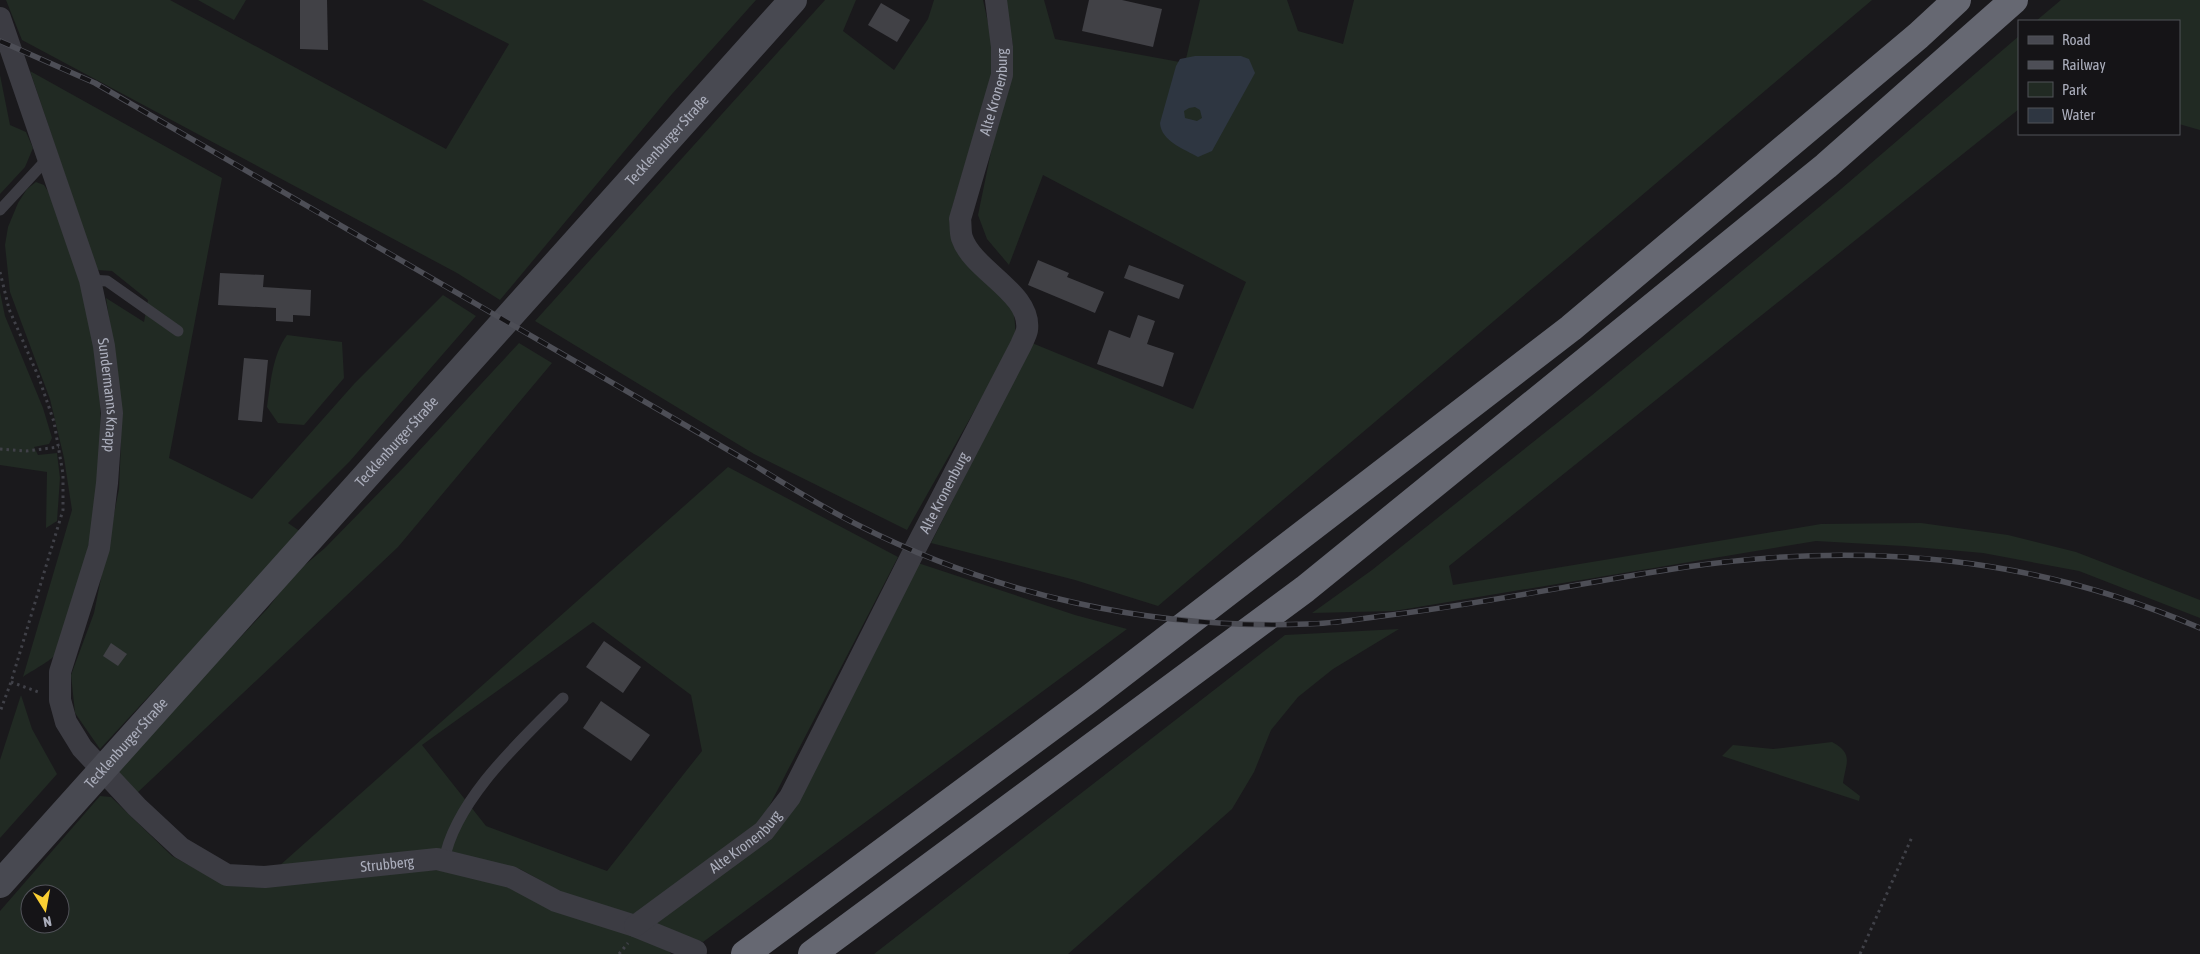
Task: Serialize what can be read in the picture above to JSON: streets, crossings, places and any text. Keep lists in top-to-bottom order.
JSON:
{
  "streets": {
    "main road": ["Tecklenburger Straße"],
    "street": ["Alte Kronenburg", "Sundermanns Knapp", "Strubberg"]
  },
  "crossings": [
    ["Alte Kronenburg", "Strubberg"],
    ["Tecklenburger Straße", "Sundermanns Knapp"],
    ["Tecklenburger Straße", "Strubberg"],
    ["Sundermanns Knapp", "Strubberg"]
  ],
  "legend": [
    "Road",
    "Railway",
    "Park",
    "Water"
  ],
  "north": "bottom"
}
